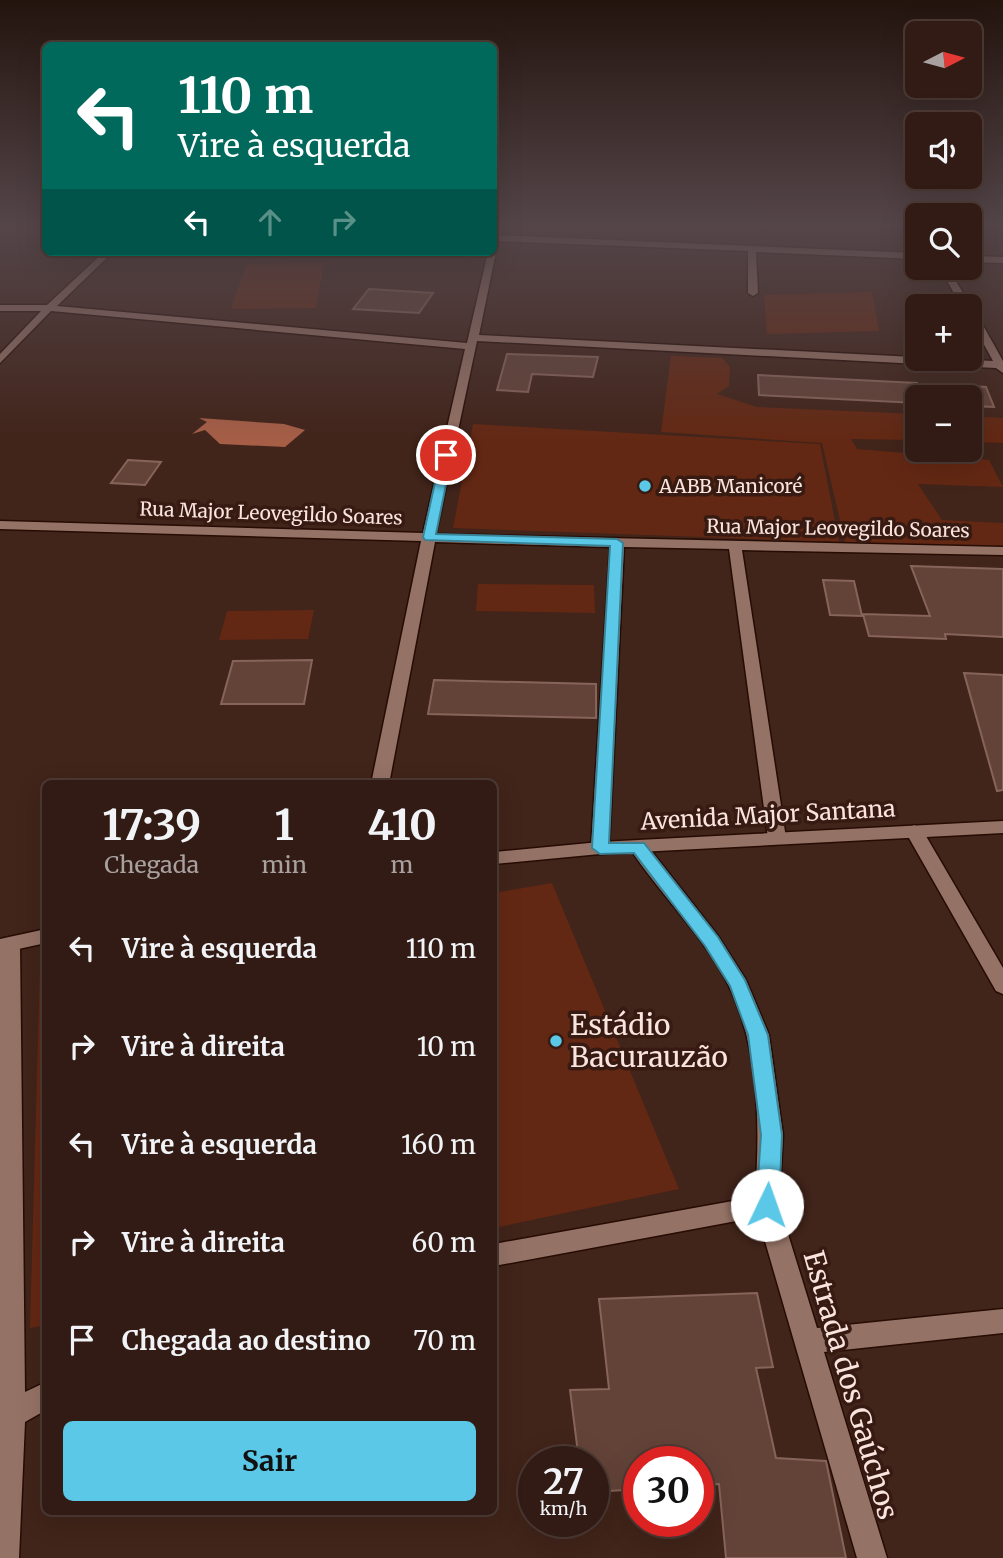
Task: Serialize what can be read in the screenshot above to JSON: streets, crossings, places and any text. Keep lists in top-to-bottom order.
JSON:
{
  "streets": {
    "street": ["Rua Major Leovegildo Soares", "Avenida Major Santana", "Estrada dos Gaúchos"]
  },
  "crossings": [
    ["Avenida Major Santana", "Estrada dos Gaúchos"]
  ],
  "places": ["AABB Manicoré", "Estádio Bacurauzão"],
  "north": "right",
  "page": {
    "map_buttons": ["+", "−"],
    "turn": ["110 m", "Vire à esquerda"],
    "eta": [
      "17:39",
      "Chegada",
      "1",
      "min",
      "410",
      "m"
    ],
    "list": [
      {
        "name": "Vire à esquerda",
        "value": "110 m"
      },
      {
        "name": "Vire à direita",
        "value": "10 m"
      },
      {
        "name": "Vire à esquerda",
        "value": "160 m"
      },
      {
        "name": "Vire à direita",
        "value": "60 m"
      },
      {
        "name": "Chegada ao destino",
        "value": "70 m"
      }
    ],
    "buttons": "Sair",
    "speed": "27 km/h",
    "limit": "30"
  }
}
